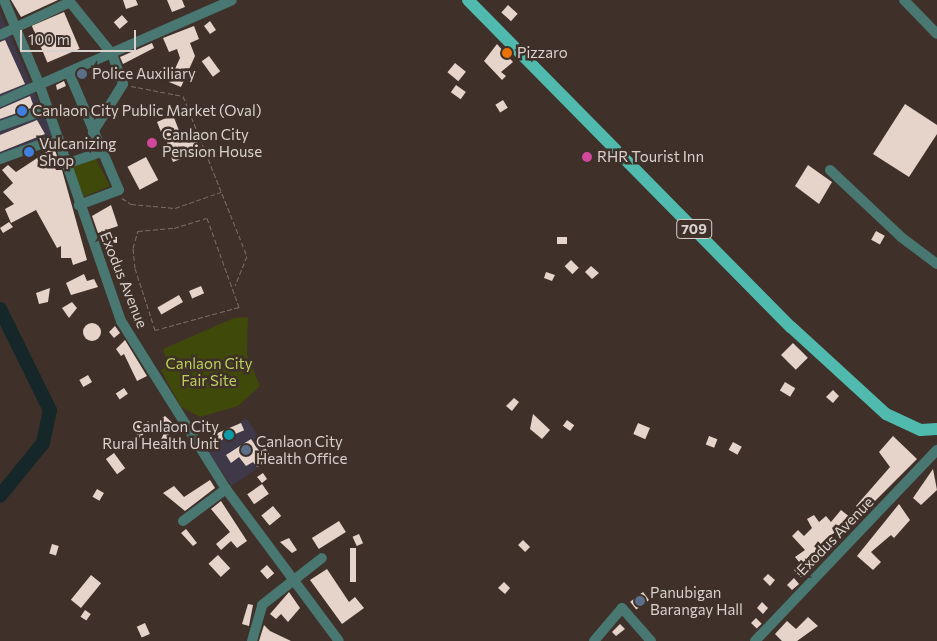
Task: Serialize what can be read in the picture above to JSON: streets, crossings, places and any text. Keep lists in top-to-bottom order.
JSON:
{
  "streets": {
    "main road": ["709"],
    "street": ["Exodus Avenue"]
  },
  "parks": ["Canlaon City Fair Site"],
  "places": [
    "Pizzaro",
    "Police Auxiliary",
    "Canlaon City Public Market (Oval)",
    "Canlaon City Pension House",
    "Vulcanizing Shop",
    "RHR Tourist Inn",
    "Canlaon City Rural Health Unit",
    "Canlaon City Health Office",
    "Panubigan Barangay Hall"
  ],
  "scale_bar": "100 m"
}
